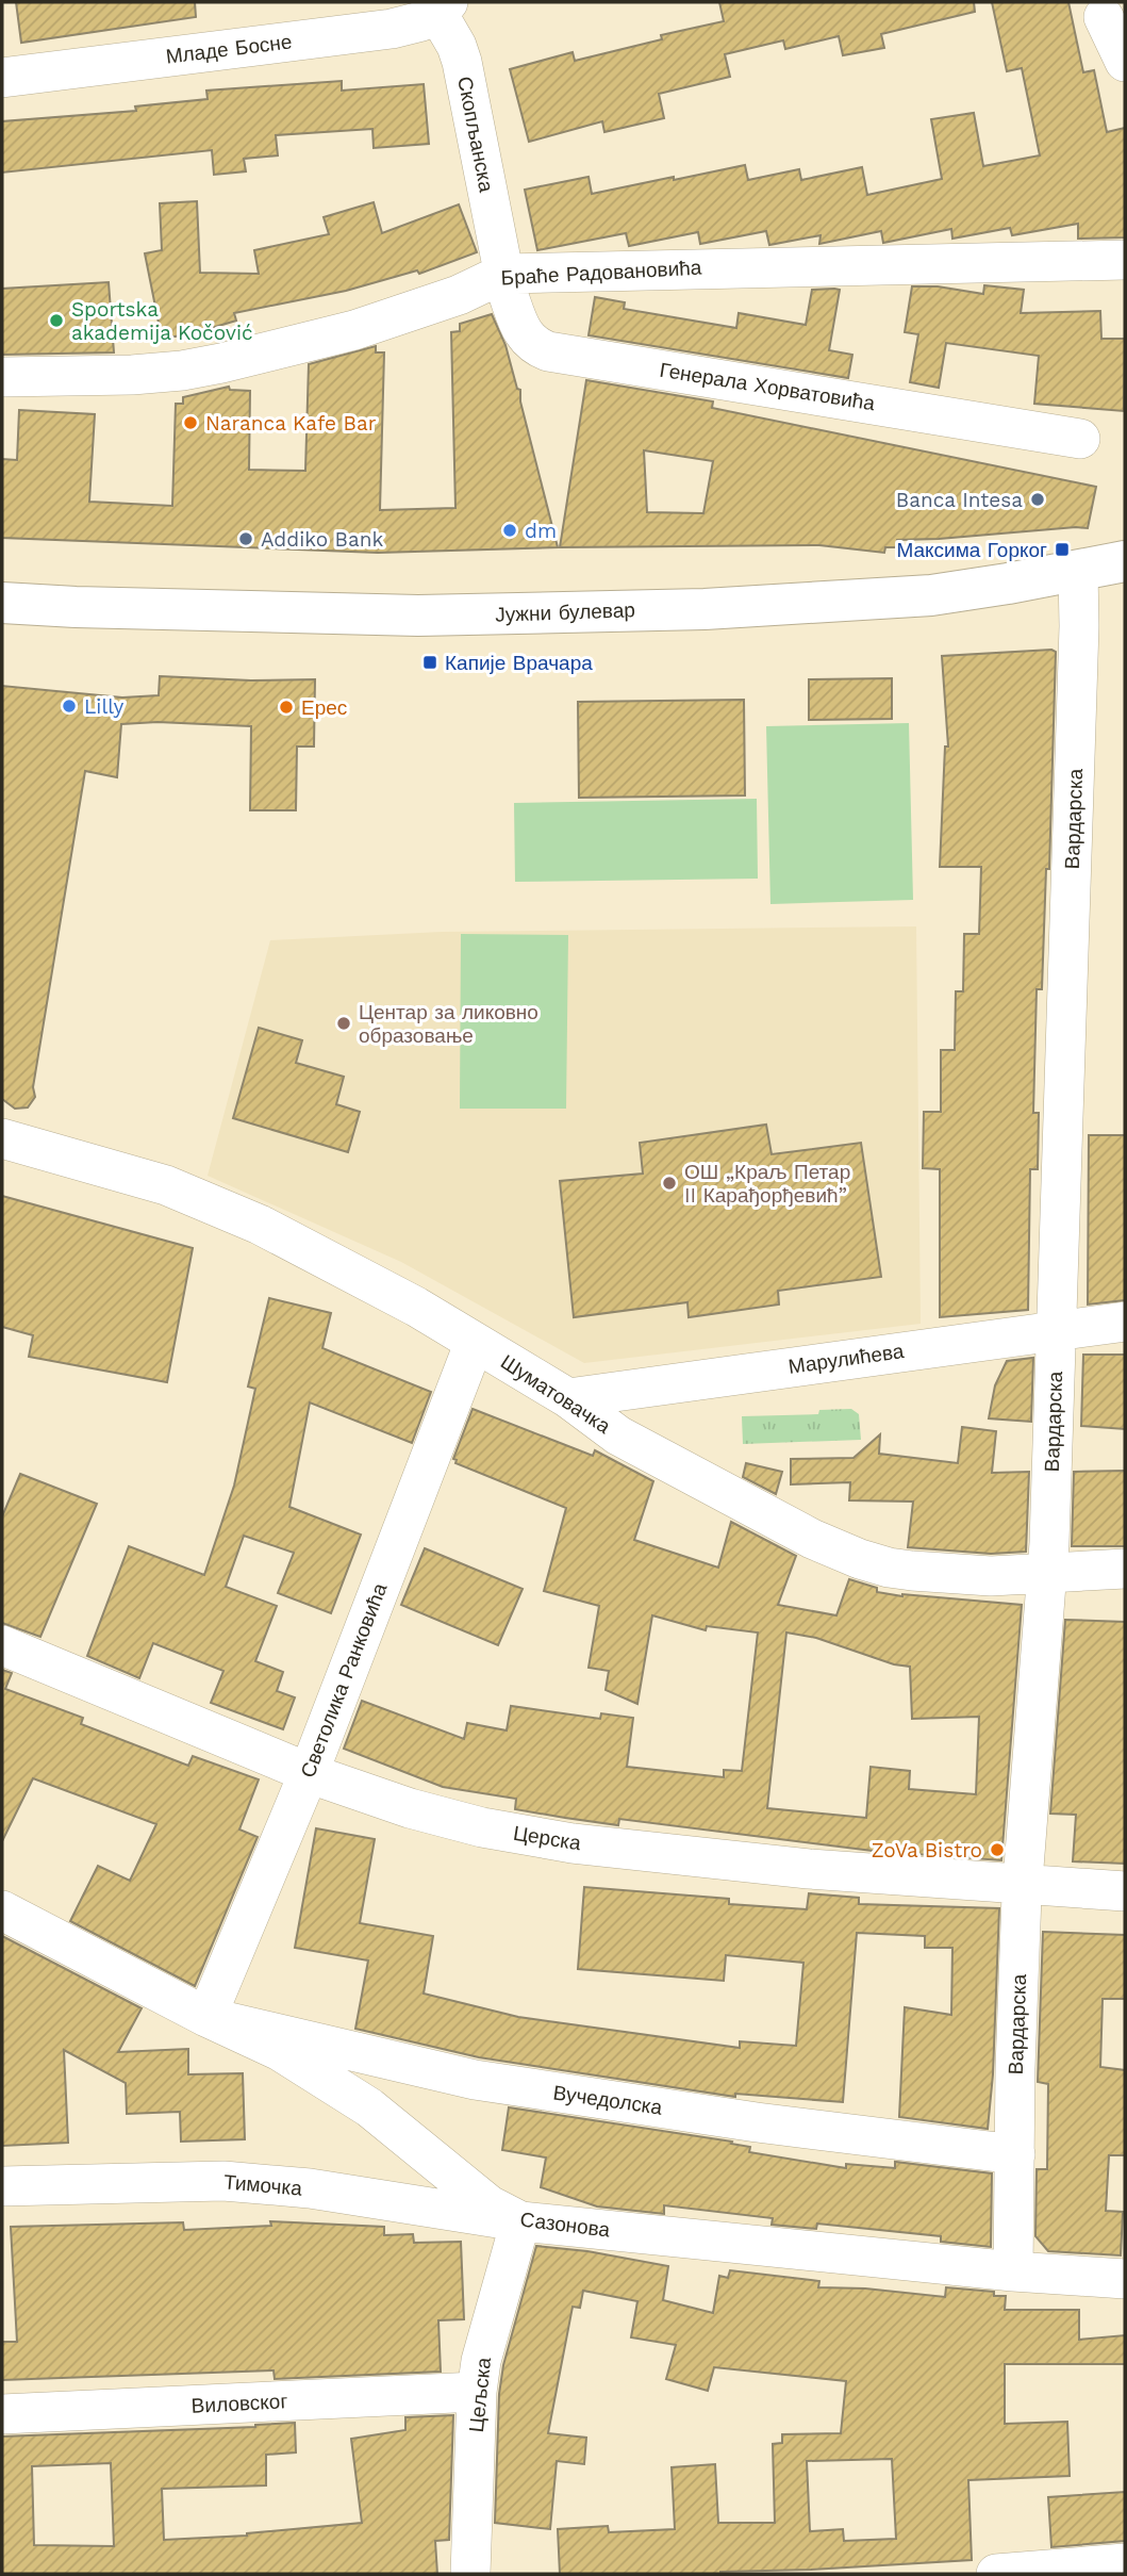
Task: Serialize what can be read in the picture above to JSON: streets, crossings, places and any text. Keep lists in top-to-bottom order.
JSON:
{
  "streets": {
    "main road": ["Јужни булевар"],
    "street": [
      "Младе Босне",
      "Скопљанска",
      "Браће Радовановића",
      "Генерала Хорватовића",
      "Вардарска",
      "Марулићева",
      "Шуматовачка",
      "Светолика Ранковића",
      "Церска",
      "Вучедолска",
      "Тимочка",
      "Сазонова",
      "Цељска",
      "Виловског"
    ]
  },
  "crossings": [
    ["Младе Босне", "Скопљанска"],
    ["Скопљанска", "Браће Радовановића"],
    ["Скопљанска", "Генерала Хорватовића"],
    ["Браће Радовановића", "Генерала Хорватовића"],
    ["Јужни булевар", "Вардарска"],
    ["Вардарска", "Марулићева"],
    ["Вардарска", "Шуматовачка"],
    ["Вардарска", "Церска"],
    ["Вардарска", "Вучедолска"],
    ["Вардарска", "Сазонова"],
    ["Марулићева", "Шуматовачка"],
    ["Шуматовачка", "Светолика Ранковића"],
    ["Светолика Ранковића", "Церска"],
    ["Светолика Ранковића", "Вучедолска"],
    ["Светолика Ранковића", "Сазонова"],
    ["Вучедолска", "Сазонова"],
    ["Тимочка", "Сазонова"],
    ["Тимочка", "Цељска"],
    ["Сазонова", "Цељска"],
    ["Цељска", "Виловског"]
  ],
  "places": {
    "other": [
      "Sportska akademija Kočović",
      "Naranca Kafe Bar",
      "Banca Intesa",
      "dm",
      "Addiko Bank",
      "Lilly",
      "Ерес",
      "Центар за ликовно образовање",
      "ОШ „Краљ Петар II Карађорђевић”",
      "ZoVa Bistro"
    ],
    "transit": ["Максима Горког", "Капије Врачара"]
  }
}
